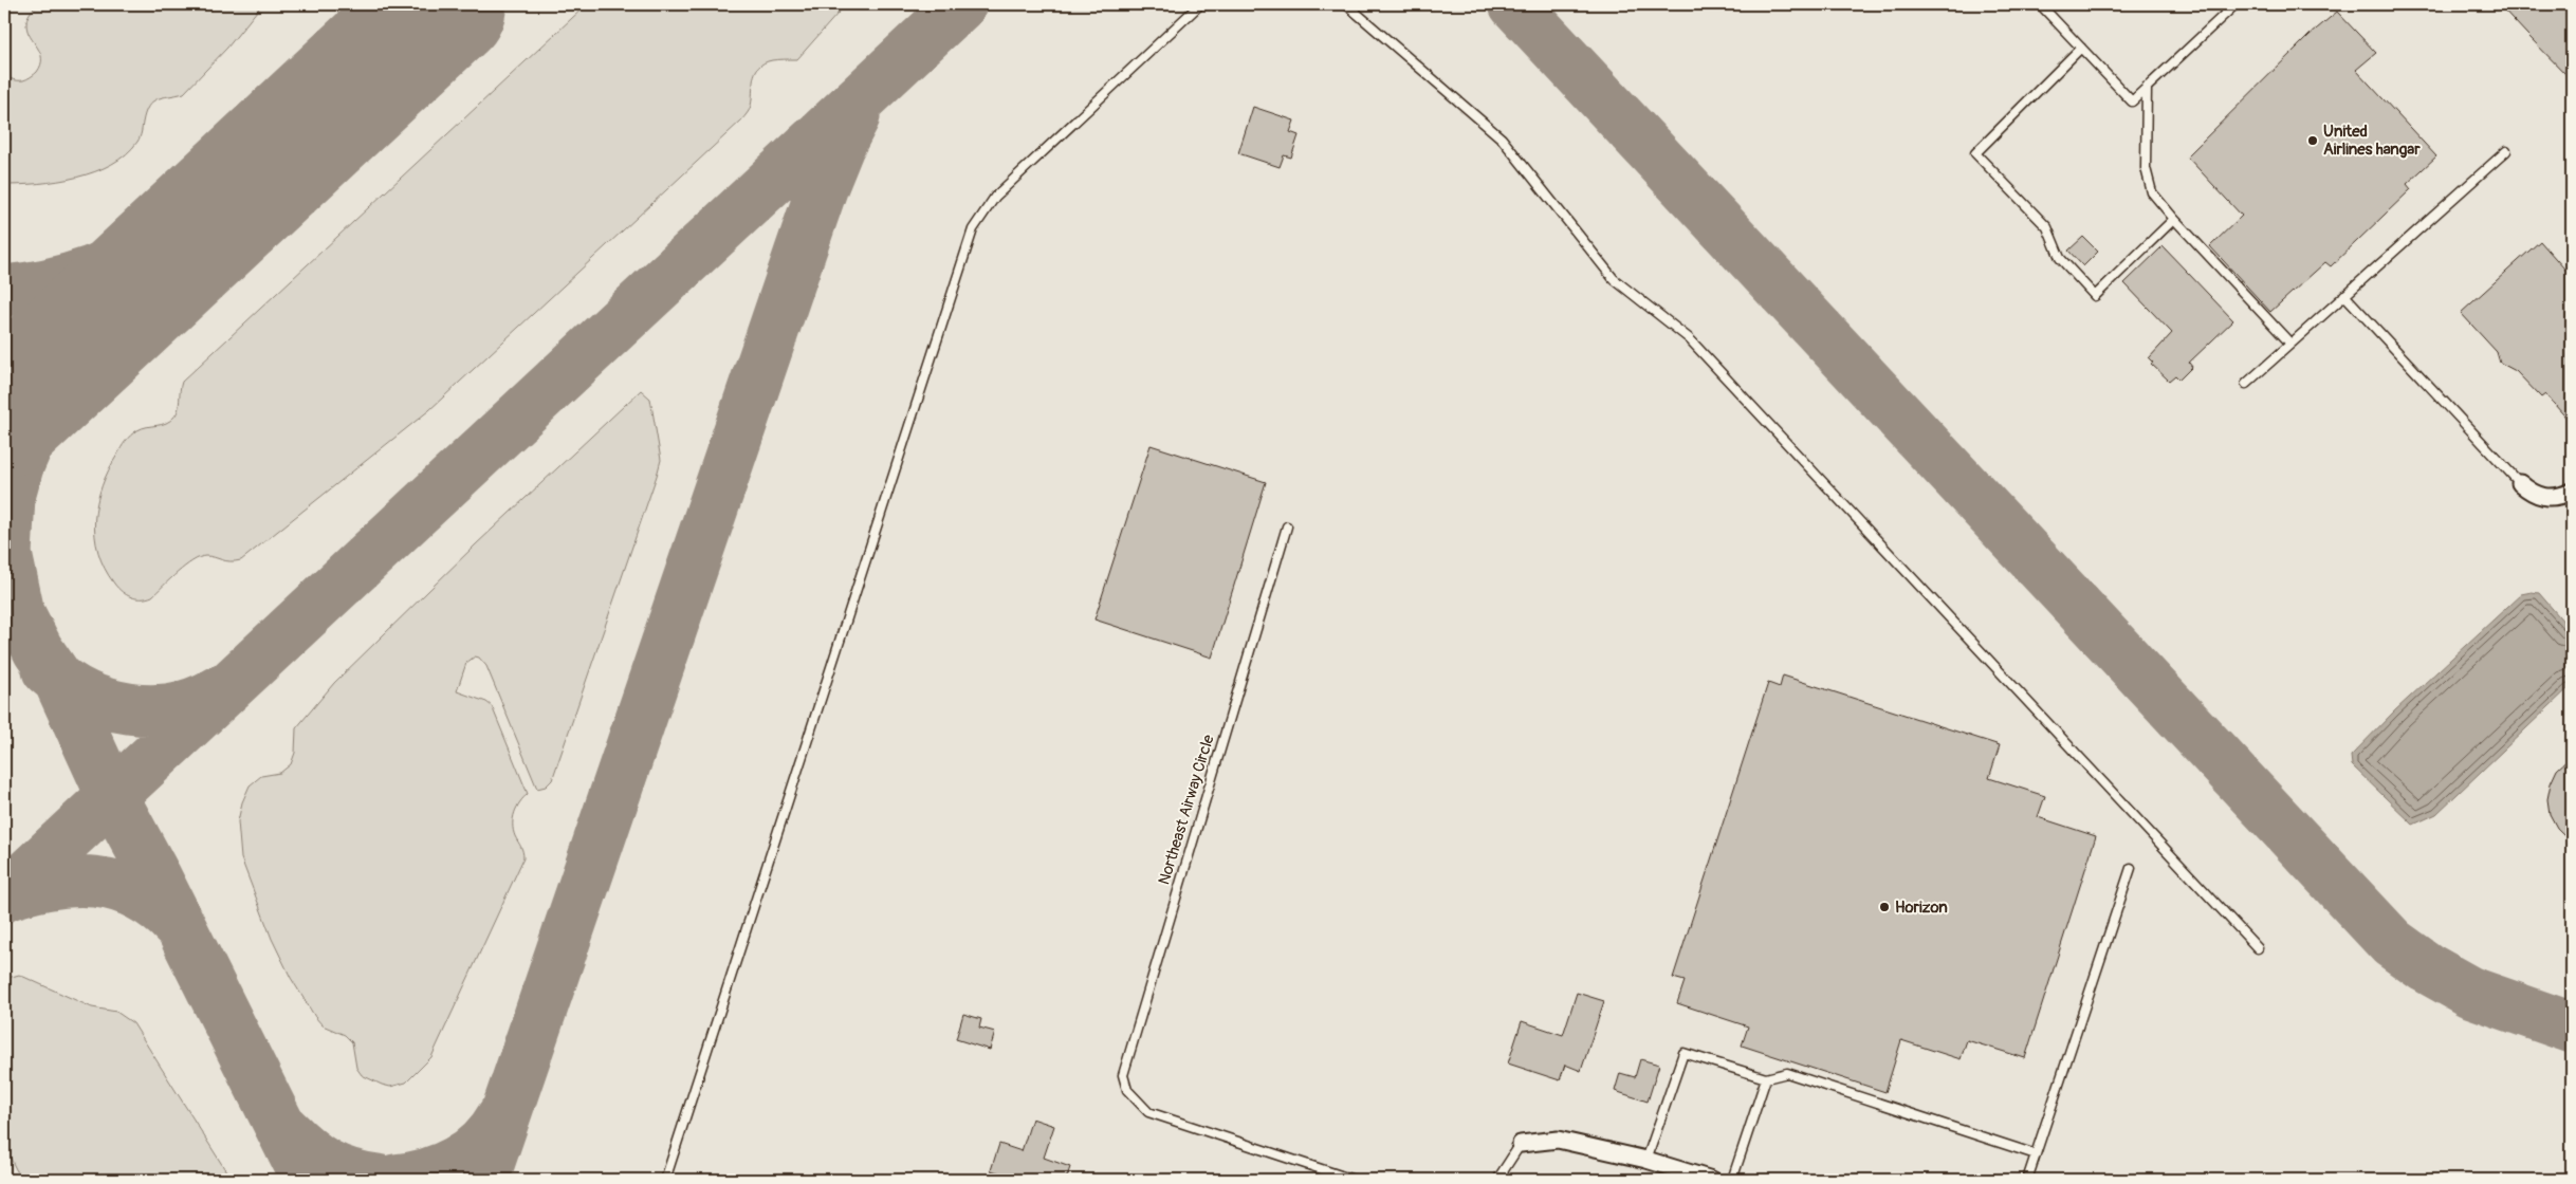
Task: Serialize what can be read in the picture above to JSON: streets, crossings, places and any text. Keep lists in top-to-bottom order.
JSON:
{
  "streets": {
    "lane": ["Northeast Airway Circle"]
  },
  "places": ["United Airlines hangar", "Horizon"]
}
